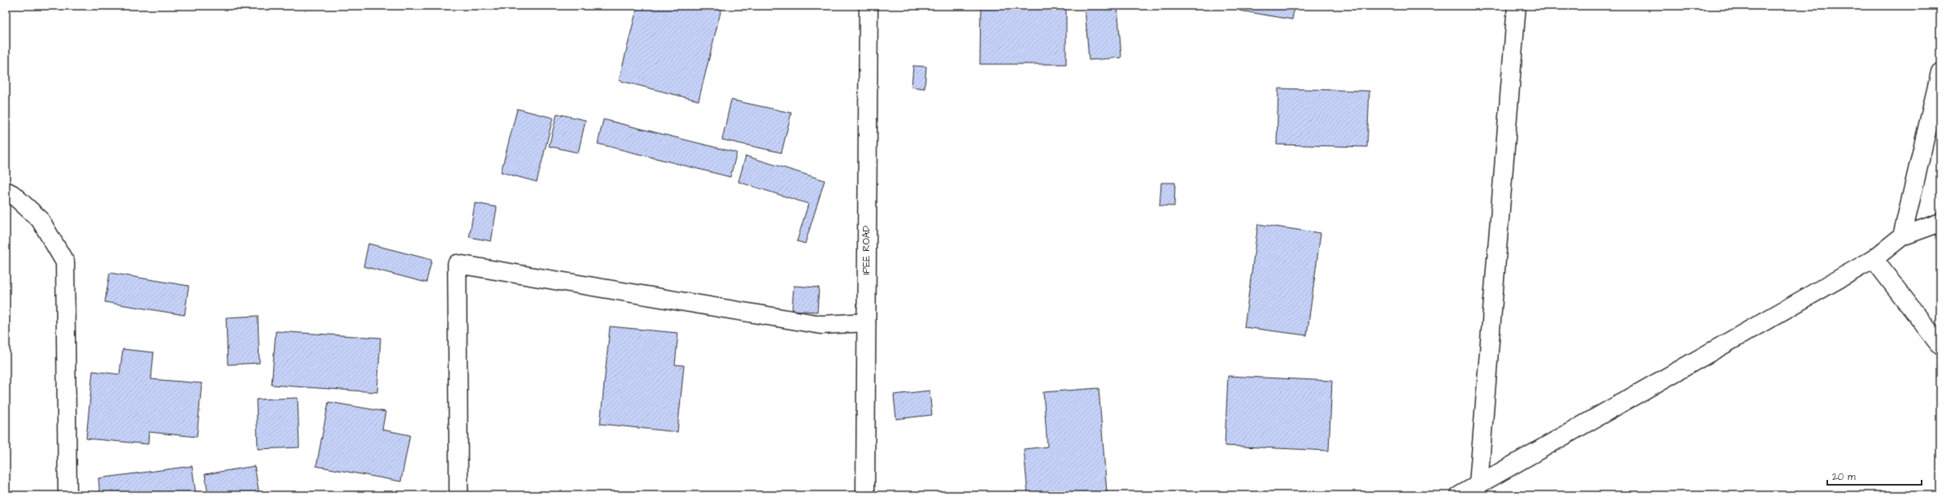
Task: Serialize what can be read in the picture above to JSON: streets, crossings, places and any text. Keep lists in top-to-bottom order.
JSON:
{
  "streets": {
    "street": ["IPEE ROAD"]
  },
  "scale_bar": "20 m"
}
